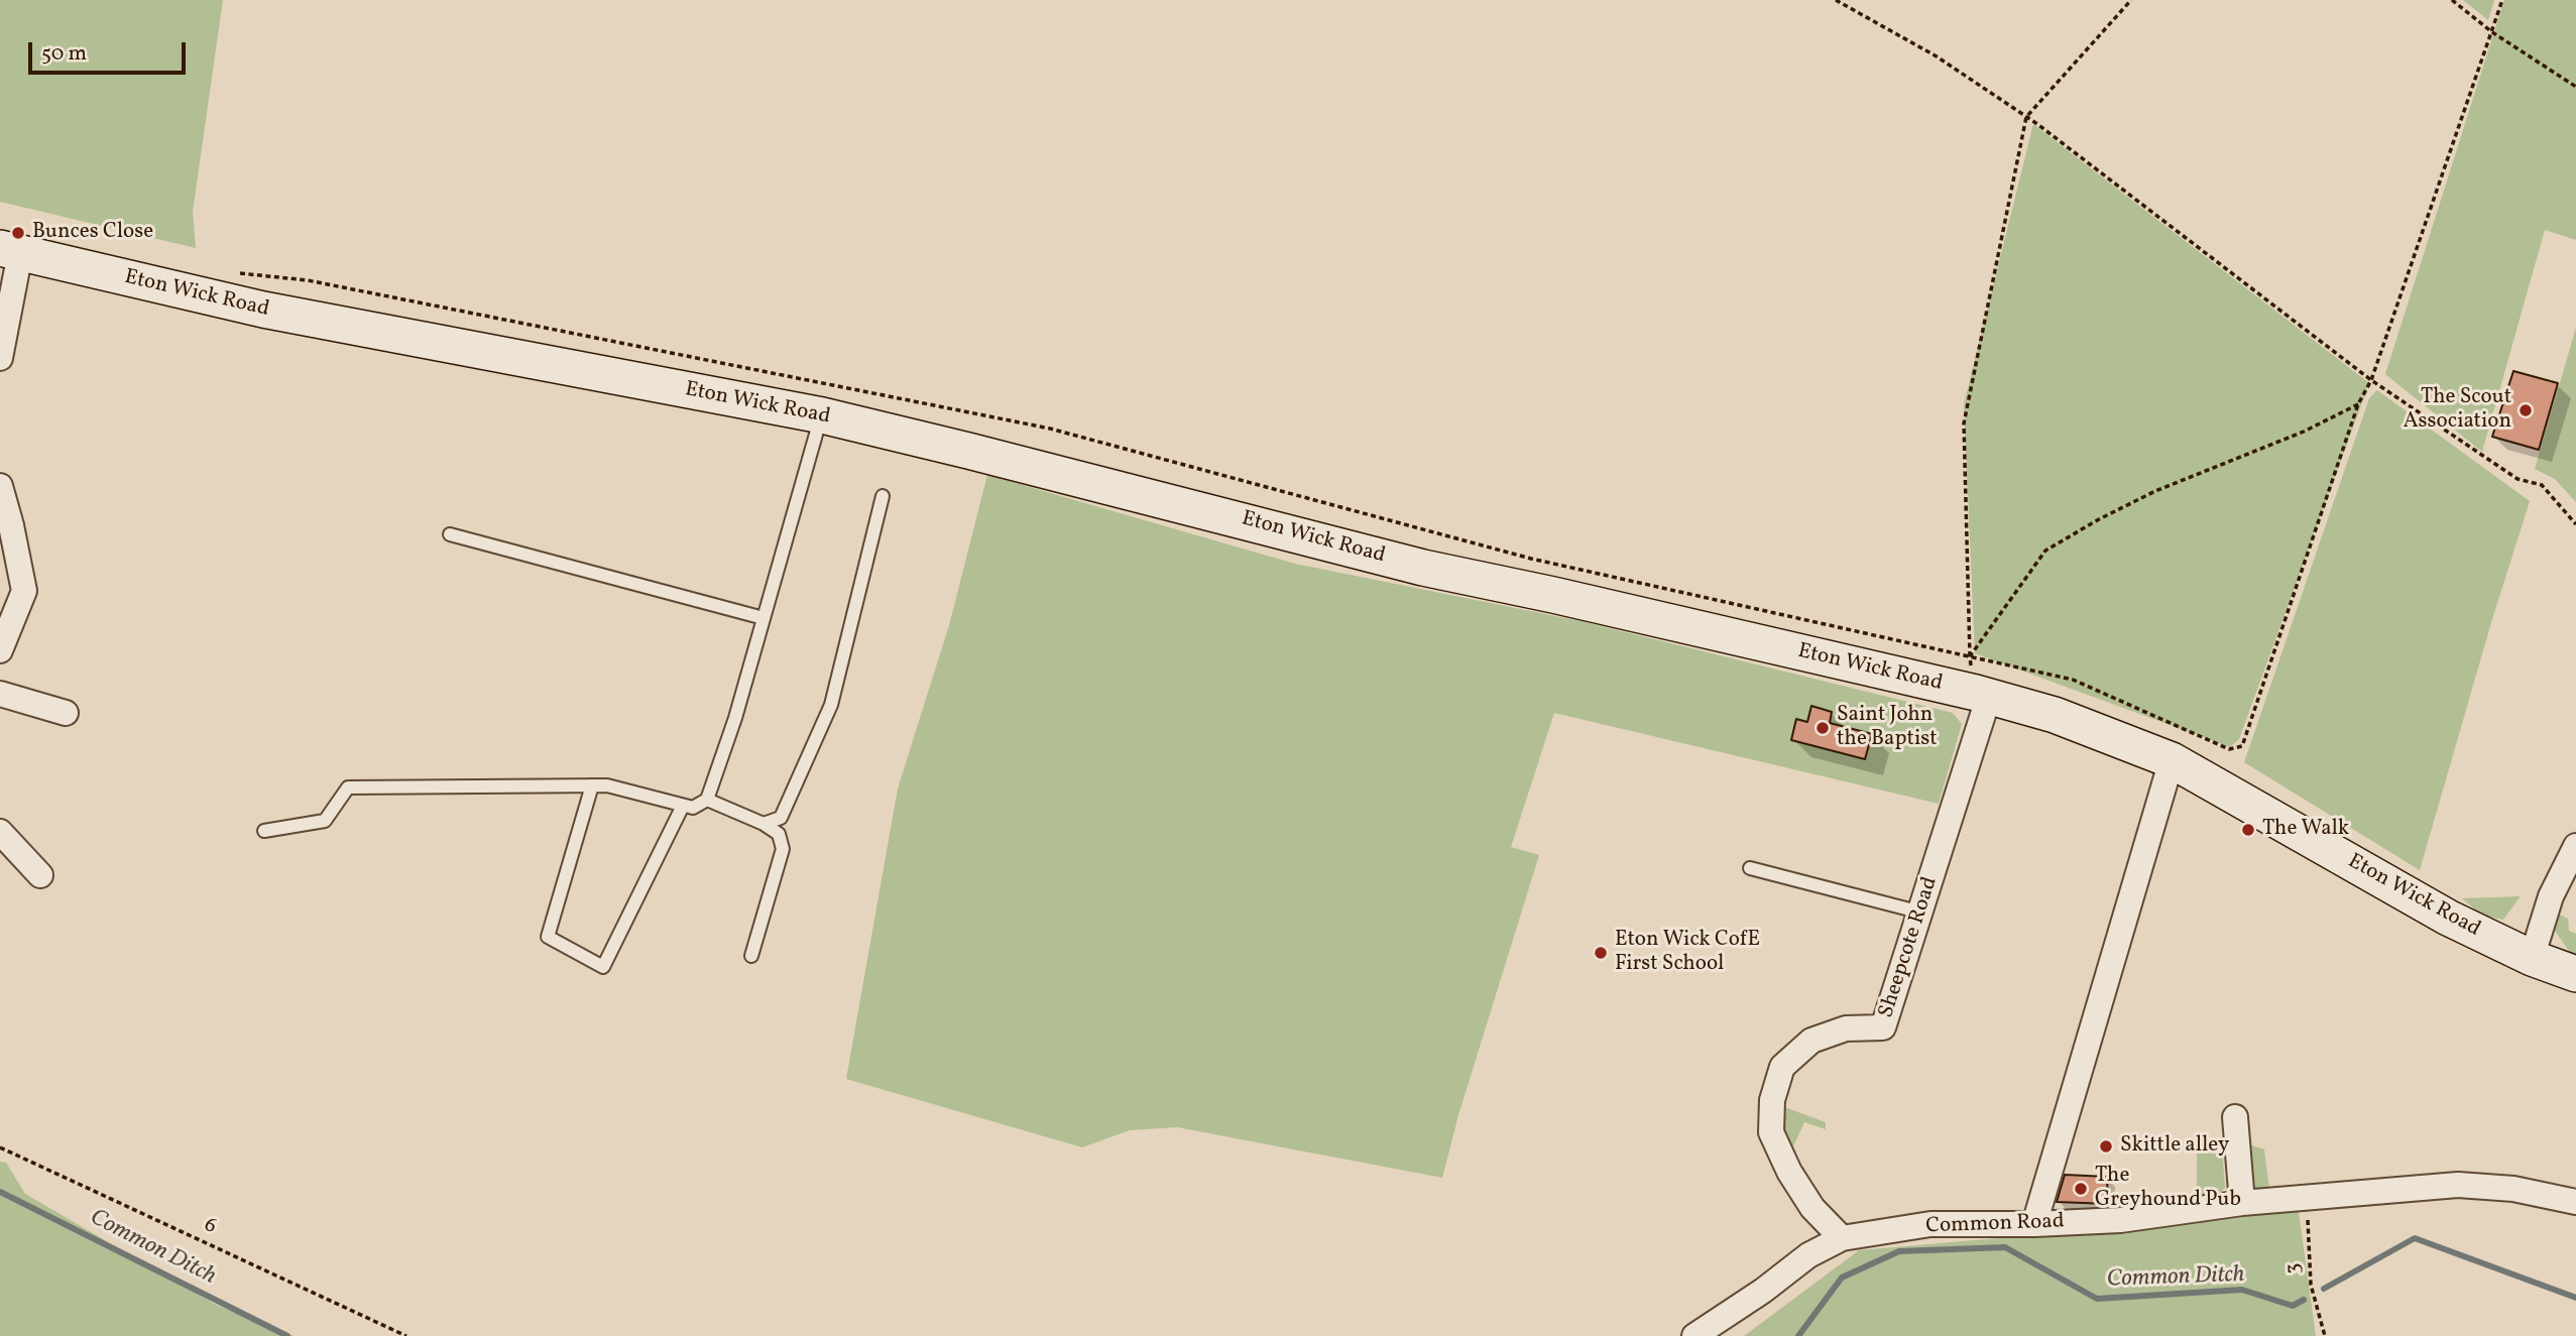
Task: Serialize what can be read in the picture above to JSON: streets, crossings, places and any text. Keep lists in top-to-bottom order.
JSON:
{
  "streets": {
    "main road": ["Eton Wick Road"],
    "street": ["Sheepcote Road", "Common Road"],
    "path": ["6", "3"]
  },
  "crossings": [
    ["Eton Wick Road", "Sheepcote Road"],
    ["Sheepcote Road", "Common Road"],
    ["Common Road", "3"]
  ],
  "water": ["Common Ditch"],
  "places": [
    "Bunces Close",
    "The Scout Association",
    "Saint John the Baptist",
    "The Walk",
    "Eton Wick CofE First School",
    "Skittle alley",
    "The Greyhound Pub"
  ],
  "scale_bar": "50 m"
}
